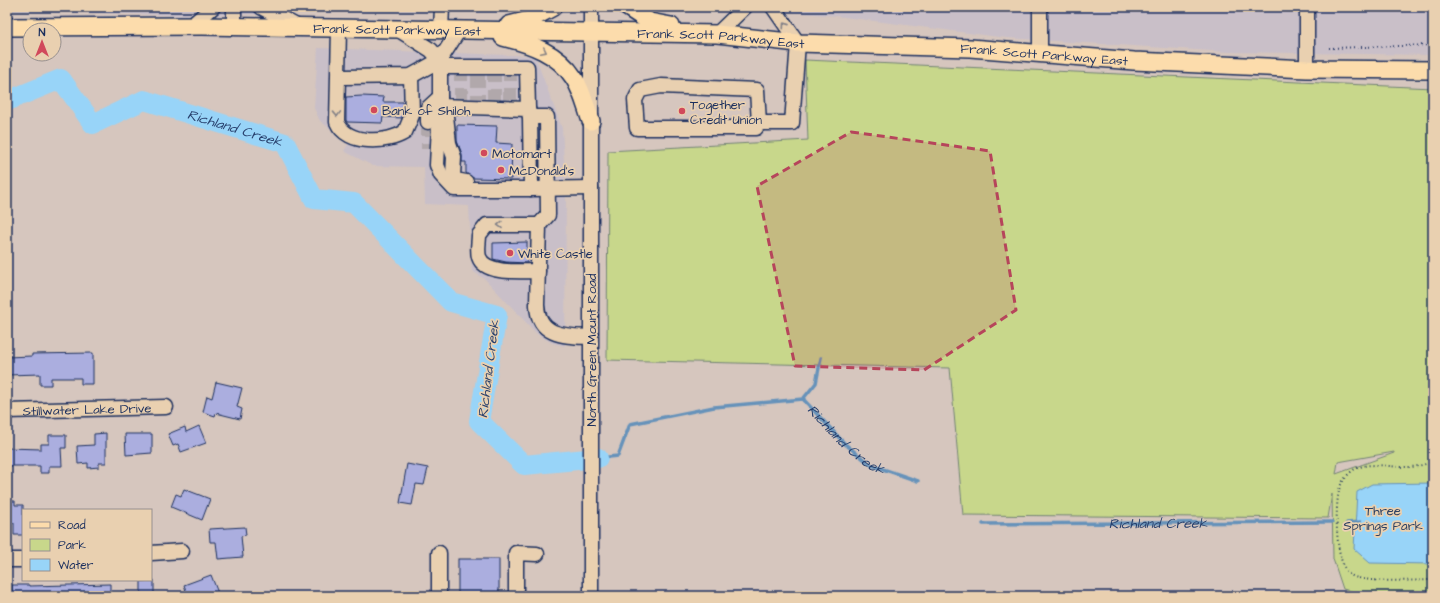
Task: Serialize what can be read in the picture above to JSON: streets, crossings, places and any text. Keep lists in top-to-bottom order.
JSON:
{
  "streets": {
    "main road": ["Frank Scott Parkway East"],
    "street": ["North Green Mount Road", "Stillwater Lake Drive"]
  },
  "crossings": [
    ["Frank Scott Parkway East", "North Green Mount Road"]
  ],
  "water": ["Richland Creek"],
  "parks": ["Three Springs Park"],
  "places": [
    "Bank of Shiloh",
    "Together Credit Union",
    "Motomart",
    "McDonald's",
    "White Castle"
  ],
  "legend": ["Road", "Park", "Water"],
  "north": "top"
}
